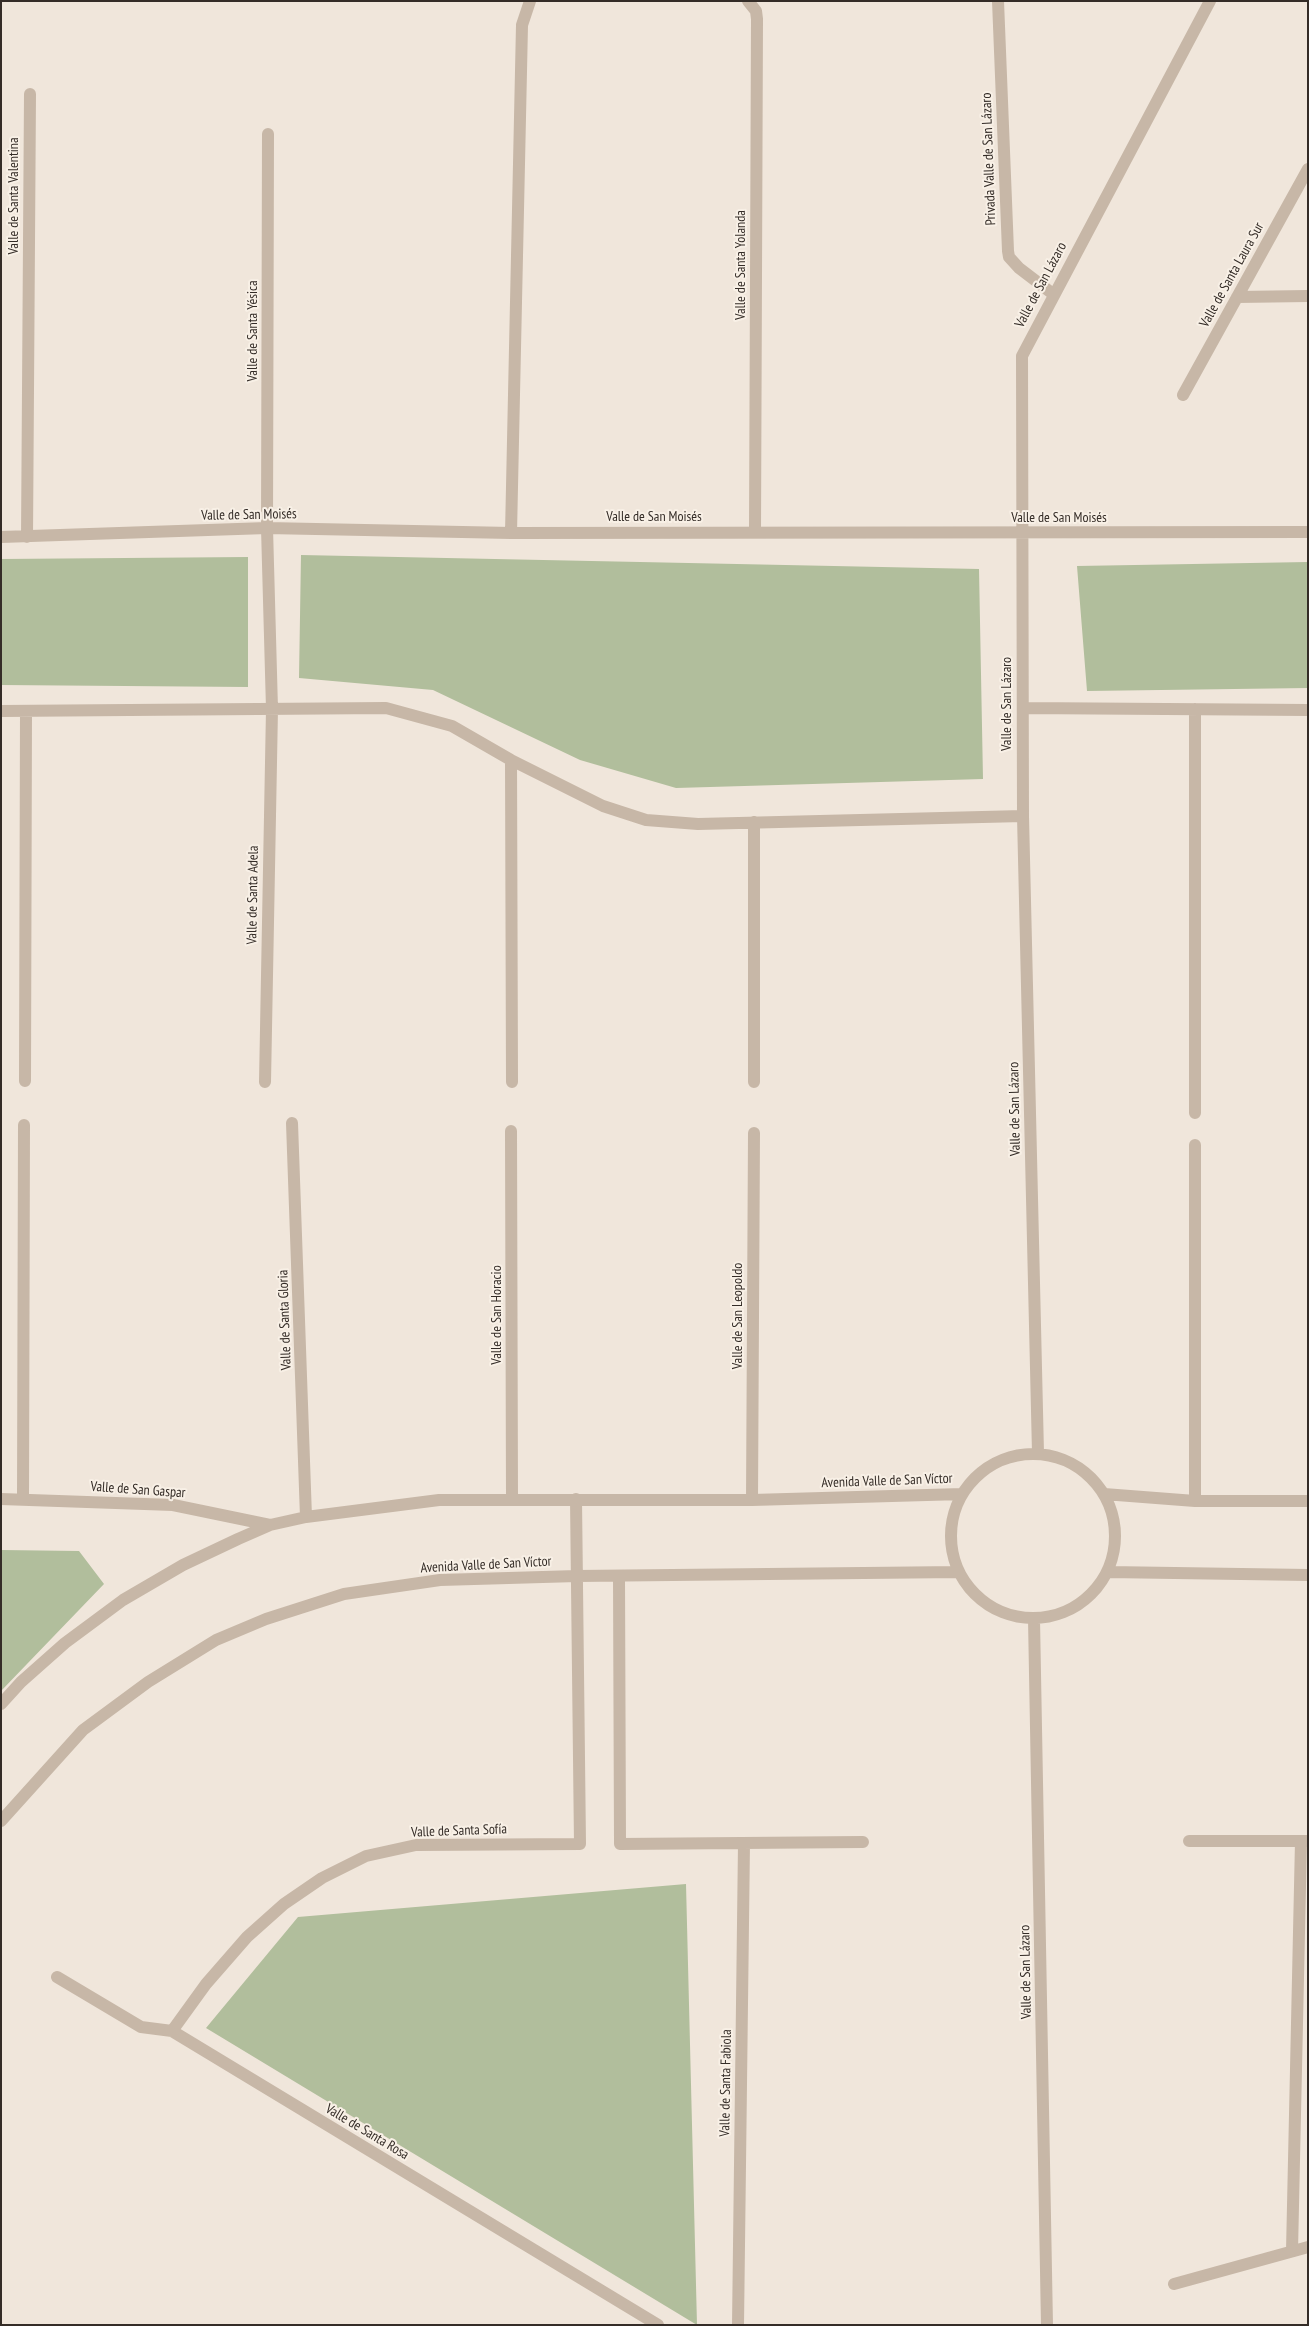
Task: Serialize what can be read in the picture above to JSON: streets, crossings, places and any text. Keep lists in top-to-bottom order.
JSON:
{
  "streets": {
    "street": [
      "Privada Valle de San Lázaro",
      "Valle de Santa Valentina",
      "Valle de Santa Yolanda",
      "Valle de Santa Laura Sur",
      "Valle de San Lázaro",
      "Valle de Santa Yésica",
      "Valle de San Moisés",
      "Valle de Santa Adela",
      "Valle de San Horacio",
      "Valle de San Leopoldo",
      "Valle de Santa Gloria",
      "Avenida Valle de San Víctor",
      "Valle de San Gaspar",
      "Valle de Santa Sofía",
      "Valle de Santa Fabiola",
      "Valle de Santa Rosa"
    ]
  },
  "crossings": [
    ["Privada Valle de San Lázaro", "Valle de San Lázaro"],
    ["Valle de Santa Valentina", "Valle de San Moisés"],
    ["Valle de Santa Yolanda", "Valle de San Moisés"],
    ["Valle de San Lázaro", "Valle de San Moisés"],
    ["Valle de San Lázaro", "Avenida Valle de San Víctor"],
    ["Valle de Santa Yésica", "Valle de San Moisés"],
    ["Valle de Santa Yésica", "Valle de Santa Adela"],
    ["Valle de San Horacio", "Avenida Valle de San Víctor"],
    ["Valle de San Leopoldo", "Avenida Valle de San Víctor"],
    ["Valle de Santa Gloria", "Avenida Valle de San Víctor"],
    ["Avenida Valle de San Víctor", "Valle de San Gaspar"],
    ["Avenida Valle de San Víctor", "Valle de Santa Sofía"],
    ["Valle de Santa Sofía", "Valle de Santa Rosa"]
  ]
}
